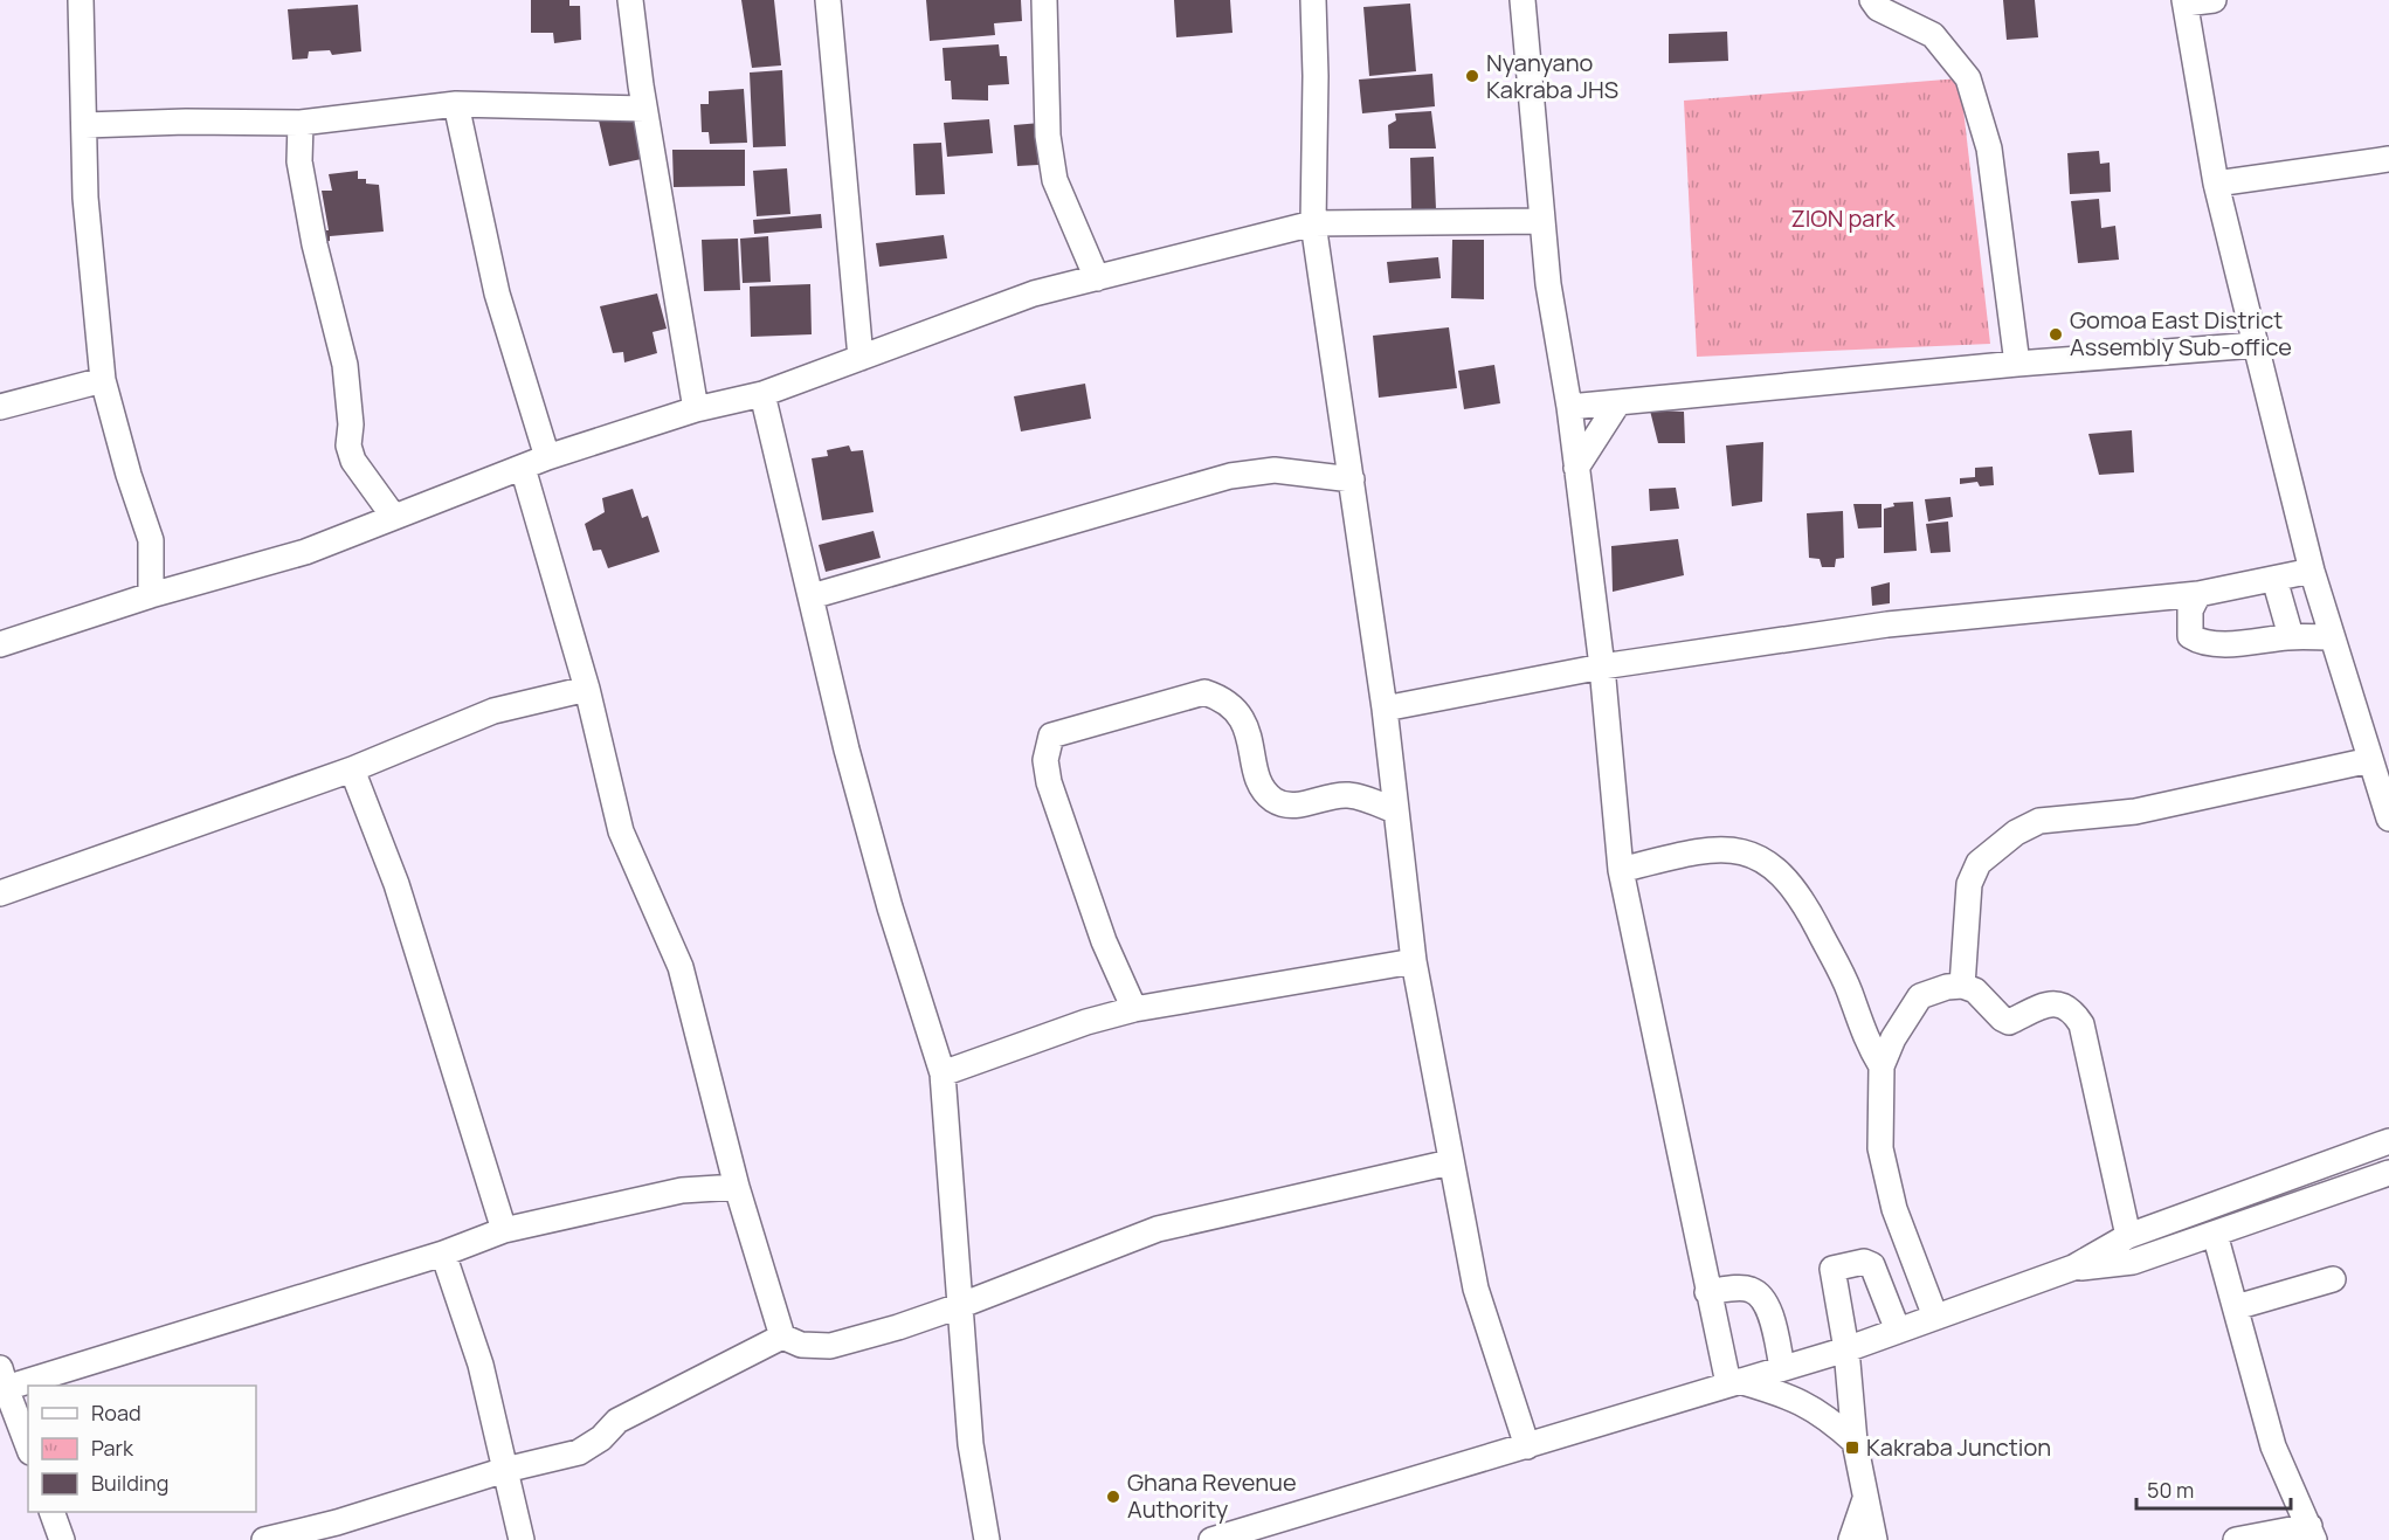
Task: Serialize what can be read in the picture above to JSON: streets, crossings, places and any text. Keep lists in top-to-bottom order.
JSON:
{
  "parks": ["ZION park"],
  "places": {
    "other": ["Nyanyano Kakraba JHS", "Gomoa East District Assembly Sub-office", "Ghana Revenue Authority"],
    "transit": ["Kakraba Junction"]
  },
  "legend": ["Road", "Park", "Building"],
  "scale_bar": "50 m"
}
